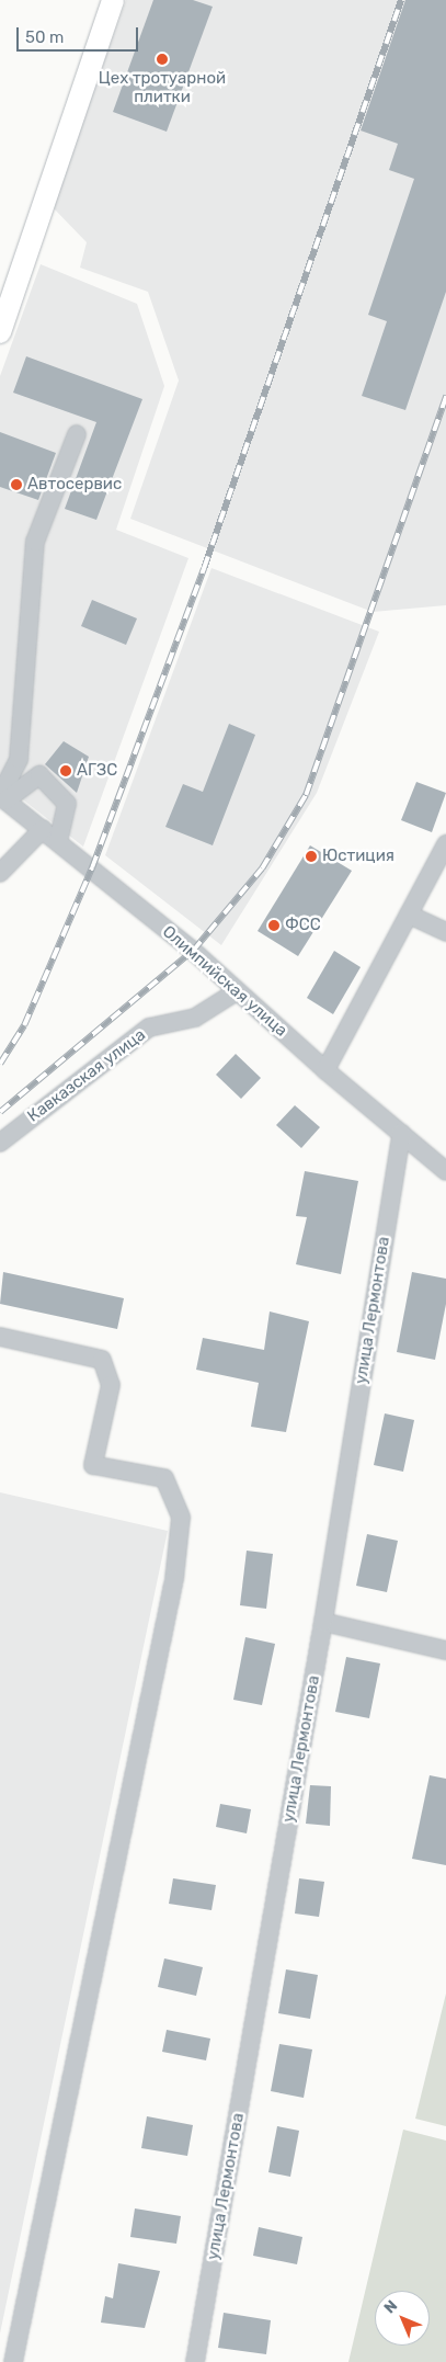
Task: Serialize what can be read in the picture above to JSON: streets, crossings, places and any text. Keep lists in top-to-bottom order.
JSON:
{
  "streets": {
    "street": ["Олимпийская улица", "Кавказская улица", "улица Лермонтова"]
  },
  "crossings": [
    ["Олимпийская улица", "Кавказская улица"],
    ["Олимпийская улица", "улица Лермонтова"]
  ],
  "places": [
    "Цех тротуарной плитки",
    "Автосервис",
    "АГЗС",
    "Юстиция",
    "ФСС"
  ],
  "scale_bar": "50 m",
  "north": "top left"
}
